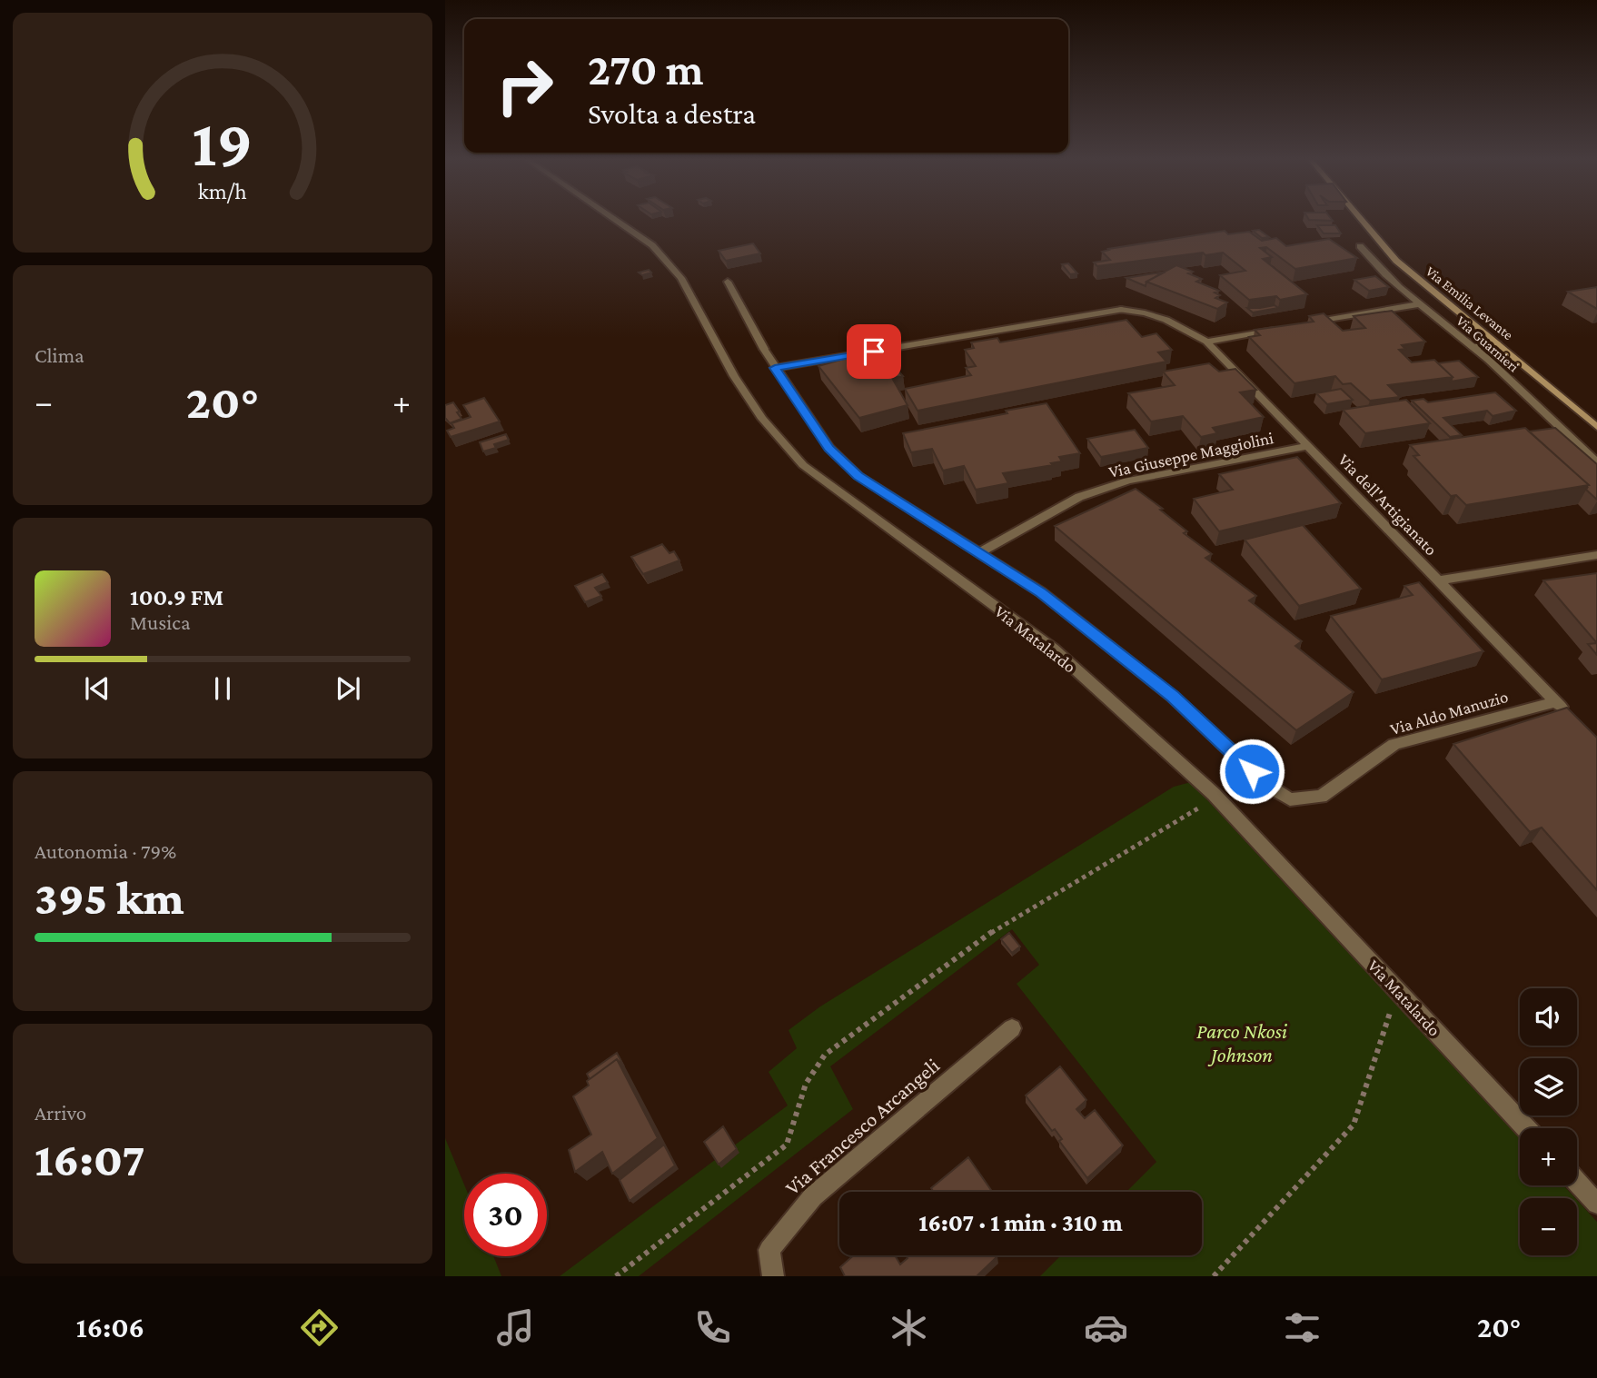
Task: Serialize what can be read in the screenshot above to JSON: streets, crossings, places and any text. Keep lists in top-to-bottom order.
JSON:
{
  "streets": {
    "main road": ["Via Emilia Levante"],
    "street": [
      "Via Guarnieri",
      "Via Giuseppe Maggiolini",
      "Via dell'Artigianato",
      "Via Matalardo",
      "Via Aldo Manuzio",
      "Via Francesco Arcangeli"
    ]
  },
  "crossings": [
    ["Via Giuseppe Maggiolini", "Via dell'Artigianato"],
    ["Via Giuseppe Maggiolini", "Via Aldo Manuzio"],
    ["Via dell'Artigianato", "Via Aldo Manuzio"]
  ],
  "parks": ["Parco Nkosi Johnson"],
  "page": {
    "turn": ["270 m", "Svolta a destra"],
    "tile": [
      "Clima",
      ["Autonomia · 79%", "395 km"],
      ["Arrivo", "16:07"]
    ],
    "heat": ["−", "20°", "+"],
    "song": ["100.9 FM", "Musica"],
    "map_buttons": ["+", "−"],
    "limit": "30",
    "trip": "16:07 · 1 min · 310 m",
    "tabs": ["16:06", "20°"],
    "gauge": ["19", "km/h"]
  }
}
